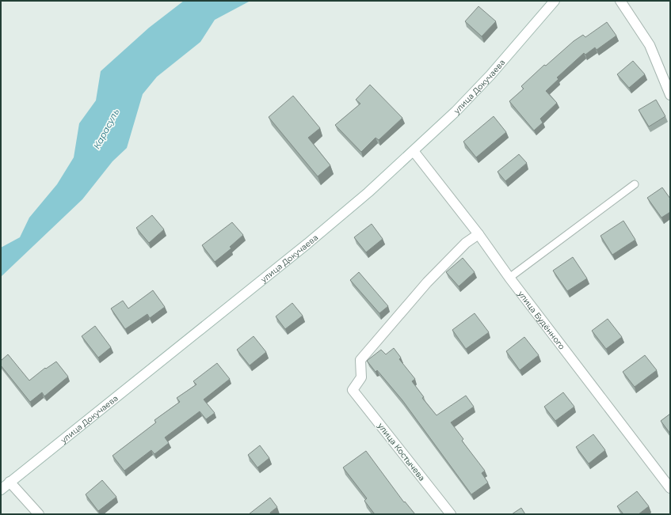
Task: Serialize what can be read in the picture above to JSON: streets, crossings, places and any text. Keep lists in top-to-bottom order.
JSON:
{
  "streets": {
    "street": ["улица Докучаева", "улица Будённого", "улица Костычева"]
  },
  "crossings": [
    ["улица Докучаева", "улица Будённого"],
    ["улица Будённого", "улица Костычева"]
  ],
  "water": ["Карасуль"]
}
